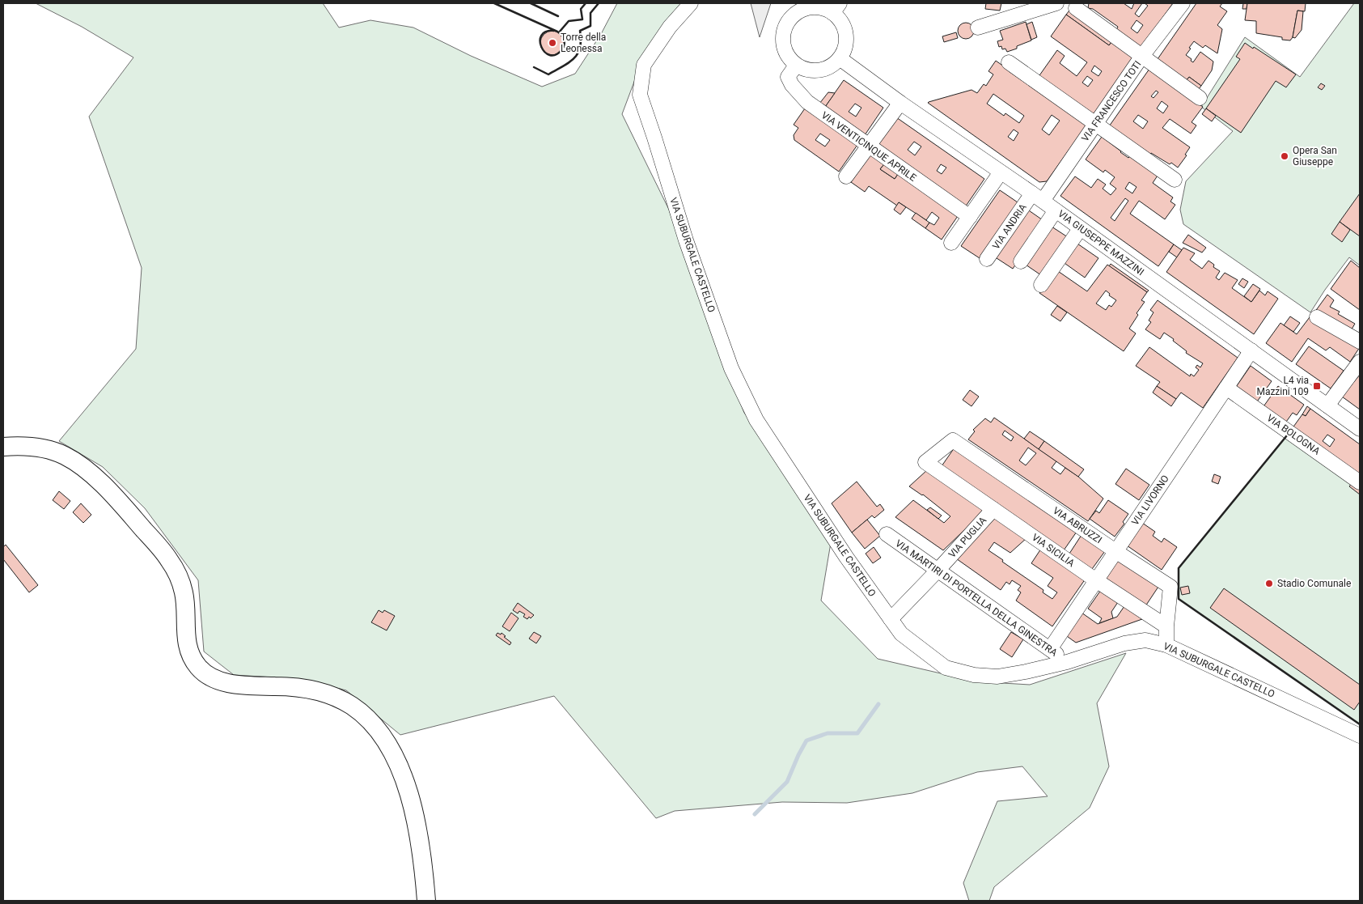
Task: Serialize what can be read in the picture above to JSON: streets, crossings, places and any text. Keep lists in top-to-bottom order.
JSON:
{
  "streets": {
    "street": [
      "VIA FRANCESCO TOTI",
      "VIA VENTICINQUE APRILE",
      "VIA ANDRIA",
      "VIA GIUSEPPE MAZZINI",
      "VIA SUBURGALE CASTELLO",
      "VIA BOLOGNA",
      "VIA LIVORNO",
      "VIA ABRUZZI",
      "VIA PUGLIA",
      "VIA SICILIA",
      "VIA MARTIRI DI PORTELLA DELLA GINESTRA"
    ]
  },
  "crossings": [
    ["VIA FRANCESCO TOTI", "VIA ANDRIA"],
    ["VIA FRANCESCO TOTI", "VIA GIUSEPPE MAZZINI"],
    ["VIA VENTICINQUE APRILE", "VIA GIUSEPPE MAZZINI"],
    ["VIA ANDRIA", "VIA GIUSEPPE MAZZINI"],
    ["VIA GIUSEPPE MAZZINI", "VIA LIVORNO"],
    ["VIA SUBURGALE CASTELLO", "VIA PUGLIA"],
    ["VIA SUBURGALE CASTELLO", "VIA MARTIRI DI PORTELLA DELLA GINESTRA"],
    ["VIA BOLOGNA", "VIA LIVORNO"],
    ["VIA LIVORNO", "VIA ABRUZZI"],
    ["VIA LIVORNO", "VIA SICILIA"],
    ["VIA LIVORNO", "VIA MARTIRI DI PORTELLA DELLA GINESTRA"],
    ["VIA ABRUZZI", "VIA SICILIA"],
    ["VIA PUGLIA", "VIA SICILIA"],
    ["VIA PUGLIA", "VIA MARTIRI DI PORTELLA DELLA GINESTRA"]
  ],
  "places": {
    "other": ["Torre della Leonessa", "Opera San Giuseppe", "Stadio Comunale"],
    "transit": ["L4 via Mazzini 109"]
  }
}
